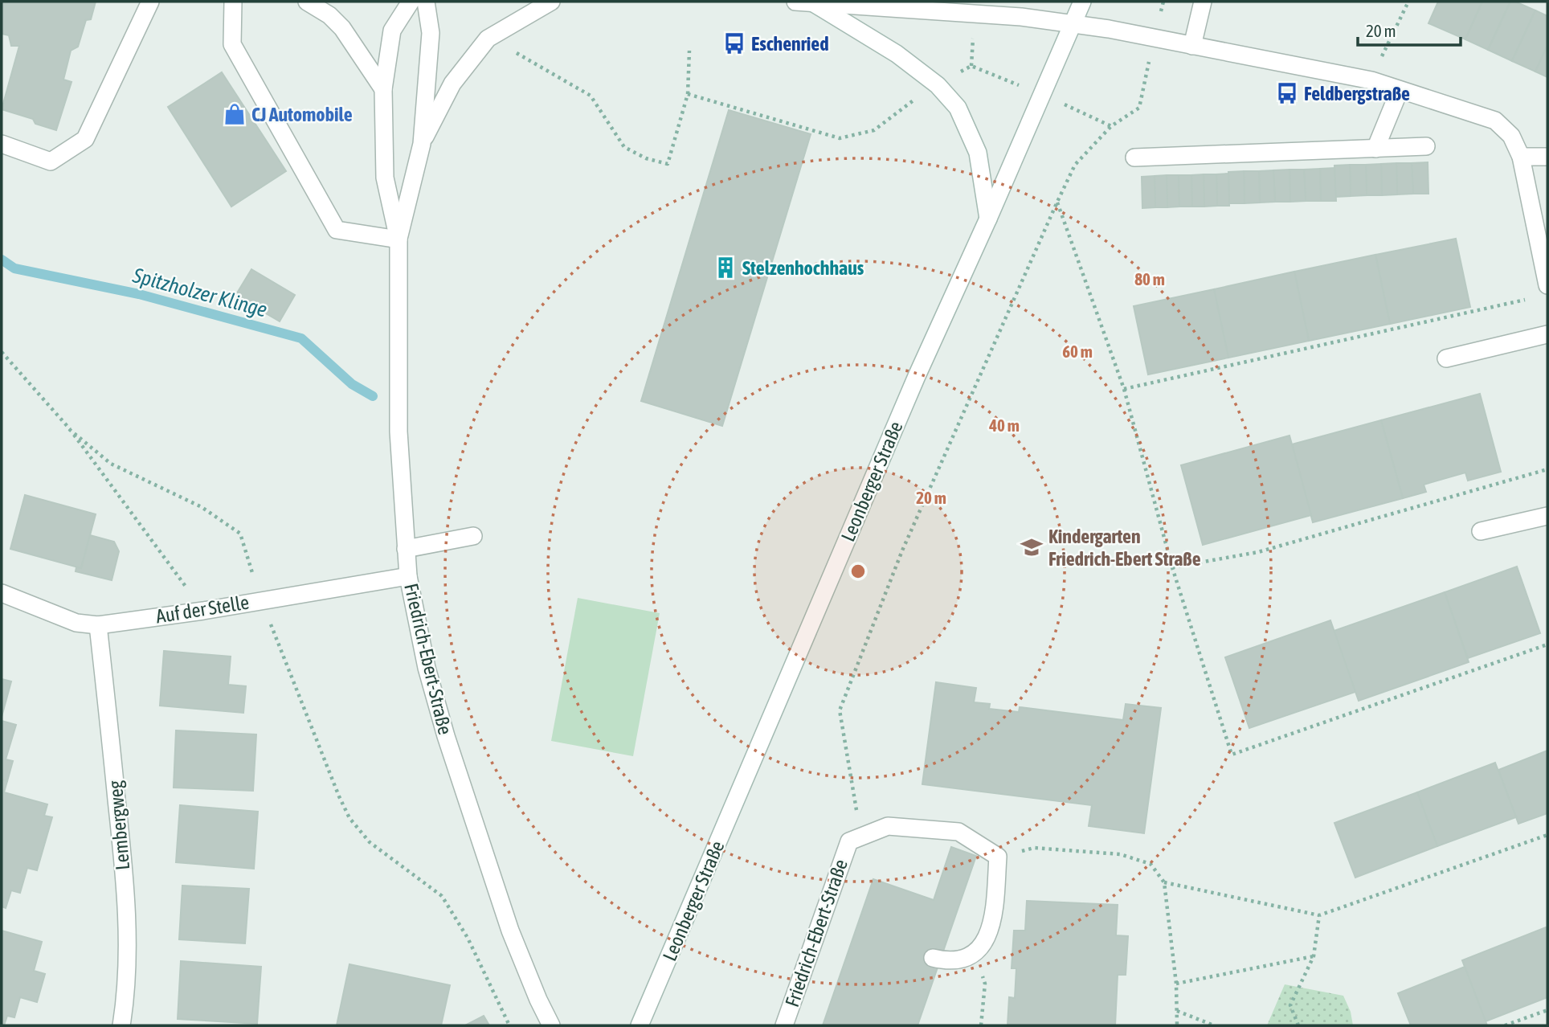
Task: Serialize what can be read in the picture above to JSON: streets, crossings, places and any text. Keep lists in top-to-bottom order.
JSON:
{
  "streets": {
    "street": [
      "Leonberger Straße",
      "Auf der Stelle",
      "Friedrich-Ebert-Straße",
      "Lembergweg"
    ]
  },
  "crossings": [
    ["Auf der Stelle", "Friedrich-Ebert-Straße"],
    ["Auf der Stelle", "Lembergweg"]
  ],
  "water": ["Spitzholzer Klinge"],
  "places": {
    "bus stop": ["Eschenried", "Feldbergstraße"],
    "shop": ["CJ Automobile"],
    "building": ["Stelzenhochhaus"],
    "school or university": ["Kindergarten Friedrich-Ebert Straße"]
  },
  "scale_bar": "20 m",
  "rings": [
    "80 m",
    "60 m",
    "40 m",
    "20 m"
  ]
}
